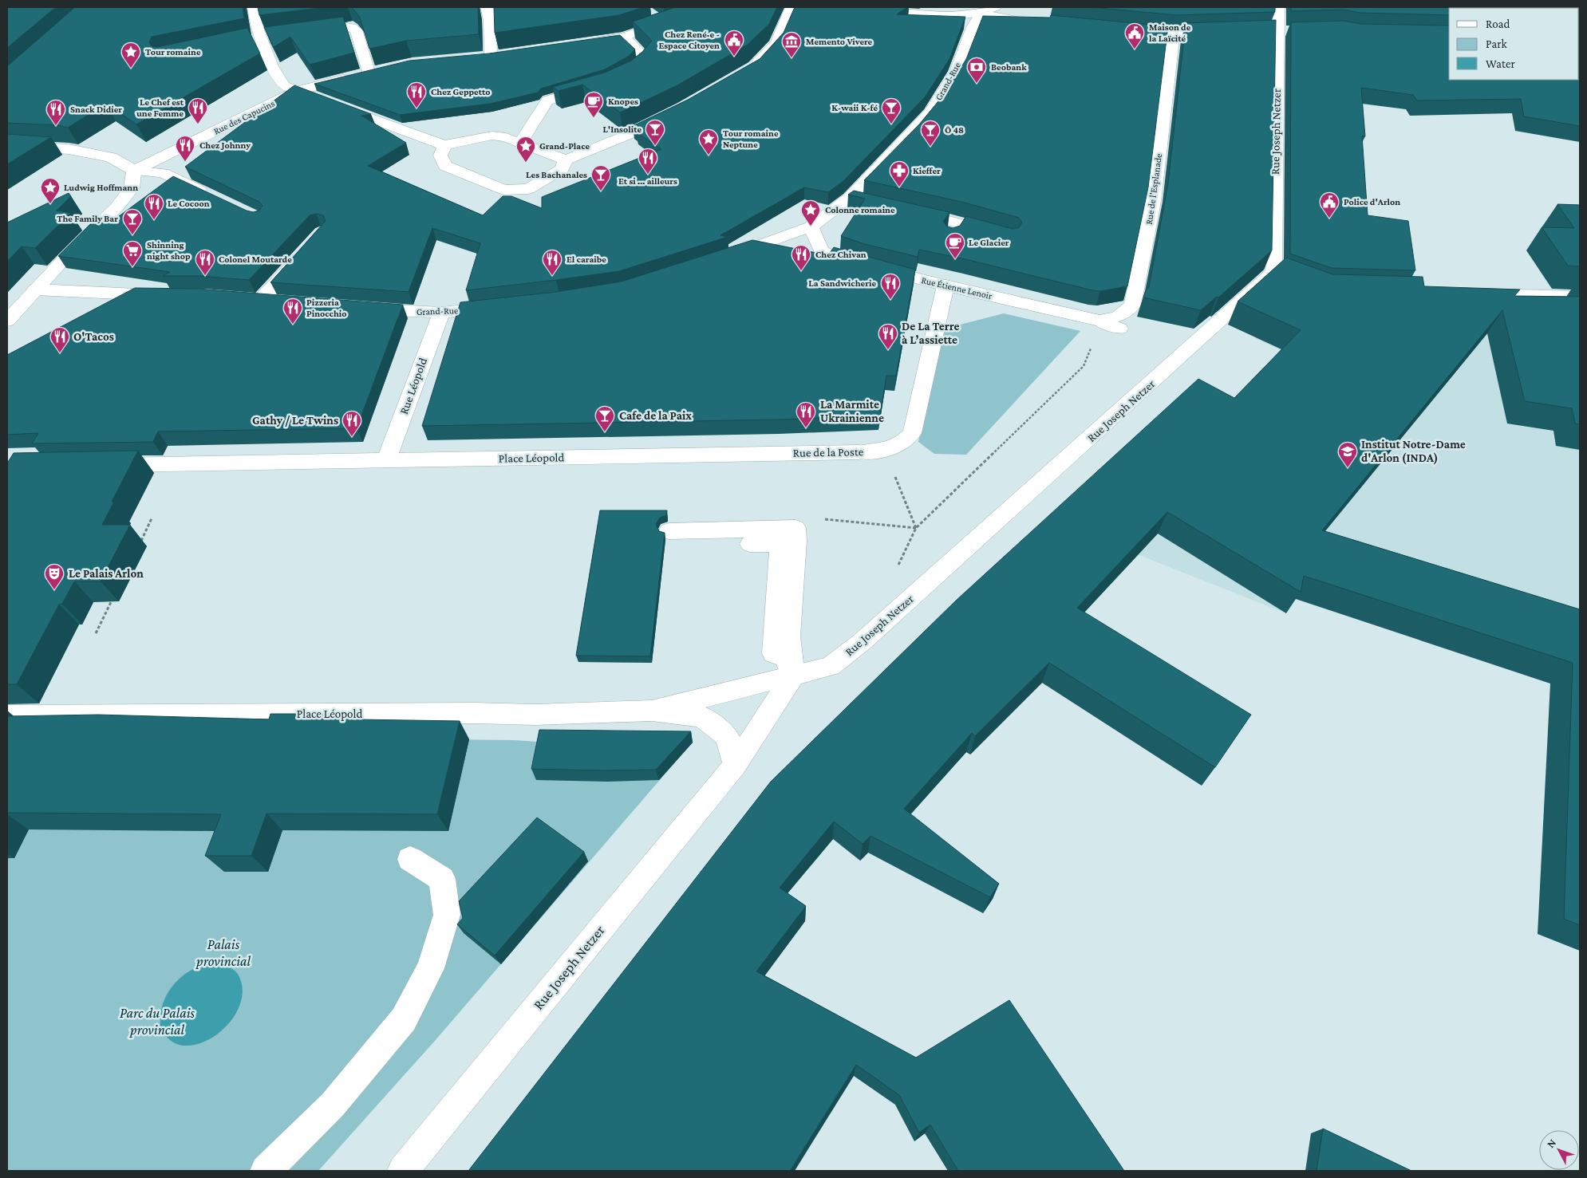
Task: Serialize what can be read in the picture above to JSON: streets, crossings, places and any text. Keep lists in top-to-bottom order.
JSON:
{
  "streets": {
    "street": [
      "Grand-Rue",
      "Rue des Capucins",
      "Rue Joseph Netzer",
      "Rue de l'Esplanade",
      "Rue Étienne Lenoir",
      "Rue Léopold",
      "Rue de la Poste",
      "Place Léopold"
    ]
  },
  "crossings": [
    ["Grand-Rue", "Rue Étienne Lenoir"],
    ["Grand-Rue", "Rue Léopold"],
    ["Rue Joseph Netzer", "Place Léopold"],
    ["Rue de l'Esplanade", "Rue Étienne Lenoir"],
    ["Rue Étienne Lenoir", "Rue de la Poste"],
    ["Rue Léopold", "Place Léopold"],
    ["Rue de la Poste", "Place Léopold"]
  ],
  "parks": ["Palais provincial", "Parc du Palais provincial"],
  "places": {
    "public building": ["Maison de la Laïcité", "Chez René·e - Espace Citoyen", "Police d'Arlon"],
    "museum": ["Memento Vivere"],
    "place": [
      "Tour romaine",
      "Tour romaine Neptune",
      "Grand-Place",
      "Ludwig Hoffmann",
      "Colonne romaine"
    ],
    "bank": ["Beobank"],
    "restaurant": [
      "Chez Geppetto",
      "Le Chef est une Femme",
      "Snack Didier",
      "Chez Johnny",
      "Et si … ailleurs",
      "Le Cocoon",
      "Chez Chivan",
      "Colonel Moutarde",
      "El caraibe",
      "La Sandwicherie",
      "Pizzeria Pinocchio",
      "De La Terre à L’assiette",
      "O'Tacos",
      "La Marmite Ukrainienne",
      "Gathy / Le Twins"
    ],
    "cafe": ["Knopes", "Le Glacier"],
    "bar": [
      "K-waii K-fé",
      "L'Insolite",
      "Ô 48",
      "Les Bachanales",
      "The Family Bar",
      "Cafe de la Paix"
    ],
    "pharmacy": ["Kieffer"],
    "supermarket": ["Shinning night shop"],
    "school or university": ["Institut Notre-Dame d'Arlon (INDA)"],
    "theatre": ["Le Palais Arlon"]
  },
  "legend": ["Road", "Park", "Water"],
  "north": "top left"
}
